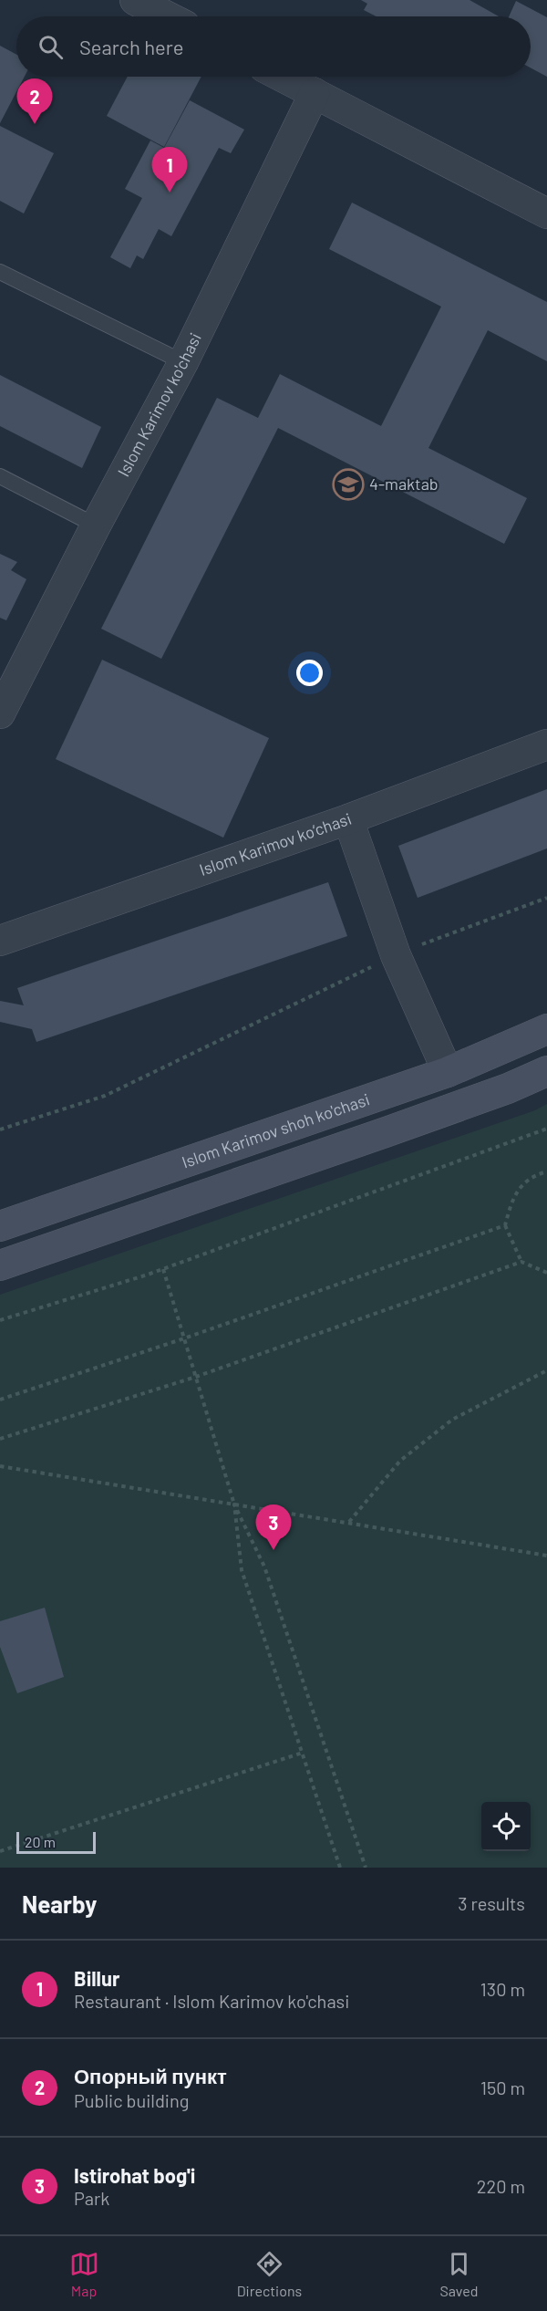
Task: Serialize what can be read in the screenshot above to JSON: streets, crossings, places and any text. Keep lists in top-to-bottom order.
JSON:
{
  "streets": {
    "main road": ["Islom Karimov shoh ko'chasi"],
    "street": ["Islom Karimov ko'chasi", "Islom Karimov ko‘chasi"]
  },
  "places": {
    "school or university": ["4-maktab"]
  },
  "scale_bar": "20 m",
  "page": {
    "search": "Search here",
    "pins": ["2", "1", "3"],
    "scale": "20 m",
    "heading": ["Nearby", "3 results"],
    "list": [
      {
        "mark": "1",
        "name": "Billur",
        "note": "Restaurant · Islom Karimov ko'chasi",
        "value": "130 m"
      },
      {
        "mark": "2",
        "name": "Опорный пункт",
        "note": "Public building",
        "value": "150 m"
      },
      {
        "mark": "3",
        "name": "Istirohat bog'i",
        "note": "Park",
        "value": "220 m"
      }
    ],
    "nav": ["Map", "Directions", "Saved"]
  }
}
